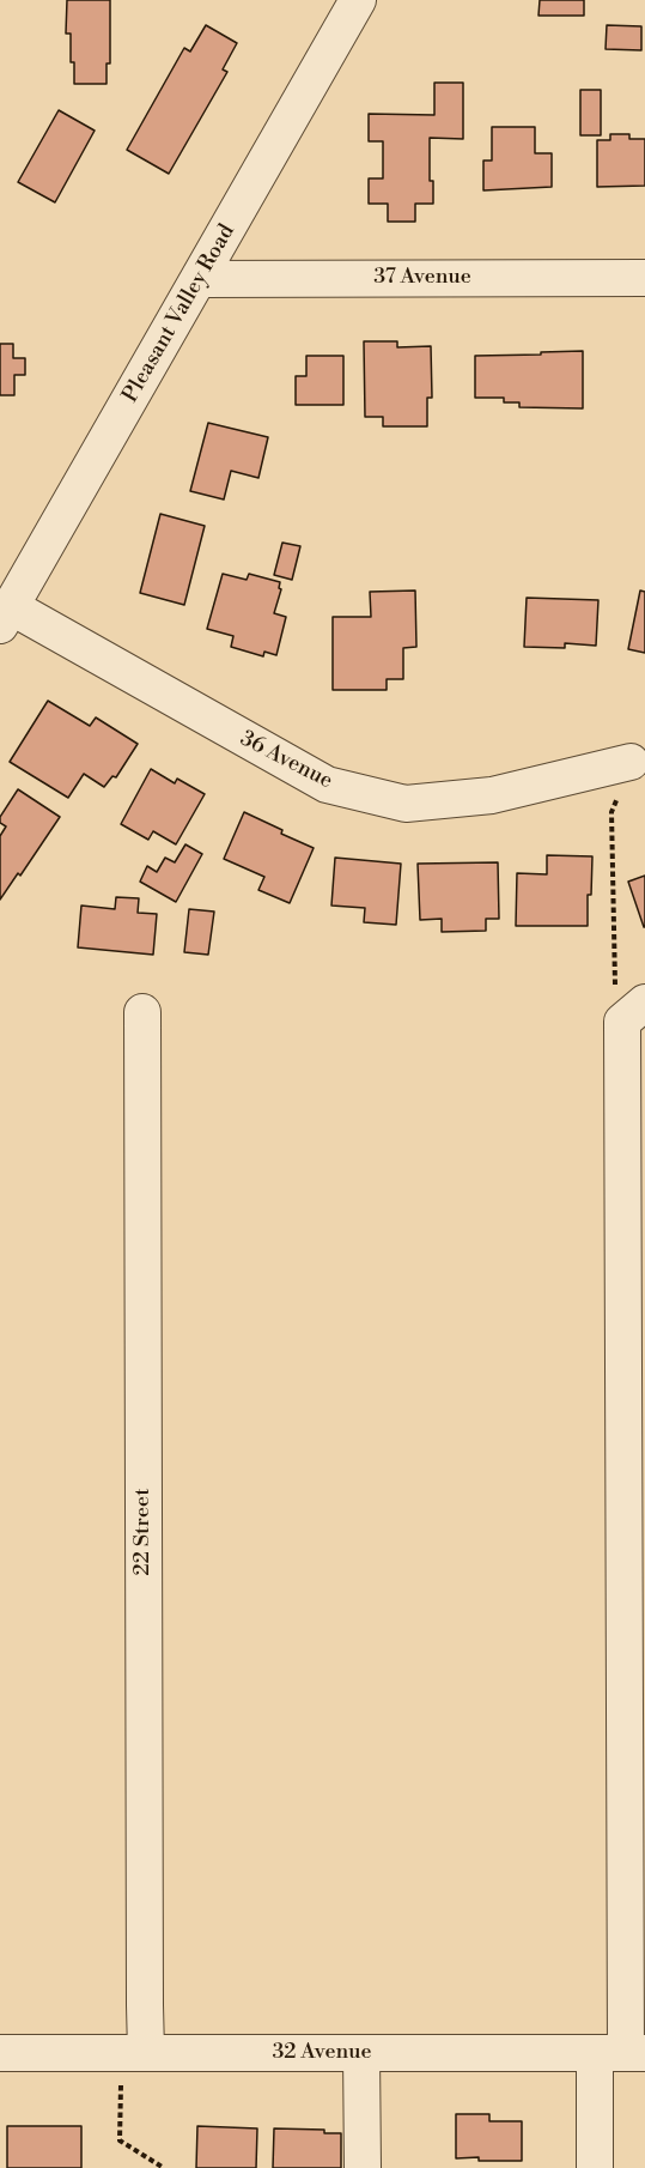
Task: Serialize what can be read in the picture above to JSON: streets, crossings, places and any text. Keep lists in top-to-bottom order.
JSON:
{
  "streets": {
    "street": [
      "37 Avenue",
      "Pleasant Valley Road",
      "36 Avenue",
      "22 Street",
      "32 Avenue"
    ]
  },
  "crossings": [
    ["37 Avenue", "Pleasant Valley Road"],
    ["Pleasant Valley Road", "36 Avenue"],
    ["22 Street", "32 Avenue"]
  ]
}
